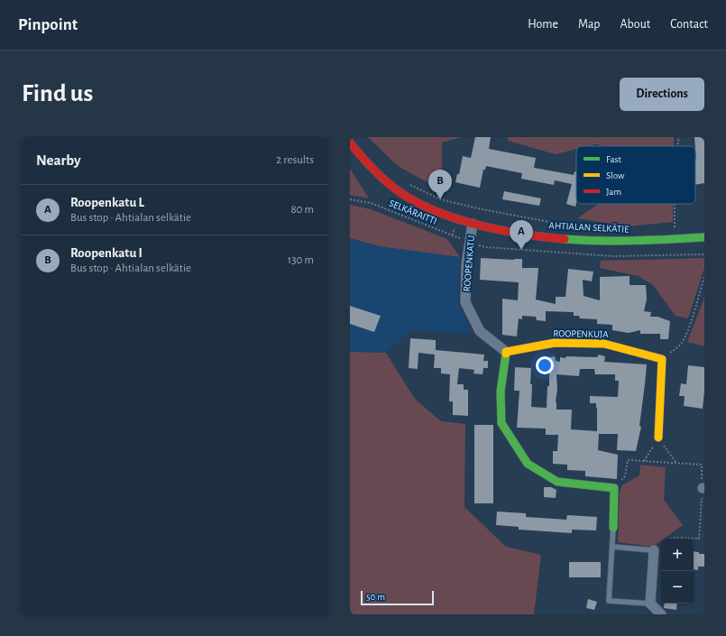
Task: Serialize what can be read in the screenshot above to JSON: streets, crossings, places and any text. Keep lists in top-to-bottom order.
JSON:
{
  "streets": {
    "street": ["AHTIALAN SELKÄTIE", "ROOPENKATU", "ROOPENKUJA"],
    "path": ["SELKÄRAITTI"]
  },
  "crossings": [
    ["SELKÄRAITTI", "ROOPENKATU"],
    ["AHTIALAN SELKÄTIE", "ROOPENKATU"],
    ["ROOPENKATU", "ROOPENKUJA"]
  ],
  "legend": ["Fast", "Slow", "Jam"],
  "scale_bar": "50 m",
  "page": {
    "header": "Pinpoint",
    "nav": [
      "Home",
      "Map",
      "About",
      "Contact"
    ],
    "buttons": "Directions",
    "title": "Find us",
    "heading": ["Nearby", "2 results"],
    "pins": ["B", "A"],
    "list": [
      {
        "mark": "A",
        "name": "Roopenkatu L",
        "note": "Bus stop · Ahtialan selkätie",
        "value": "80 m"
      },
      {
        "mark": "B",
        "name": "Roopenkatu I",
        "note": "Bus stop · Ahtialan selkätie",
        "value": "130 m"
      }
    ],
    "map_buttons": ["+", "−"],
    "scale": "50 m"
  }
}
